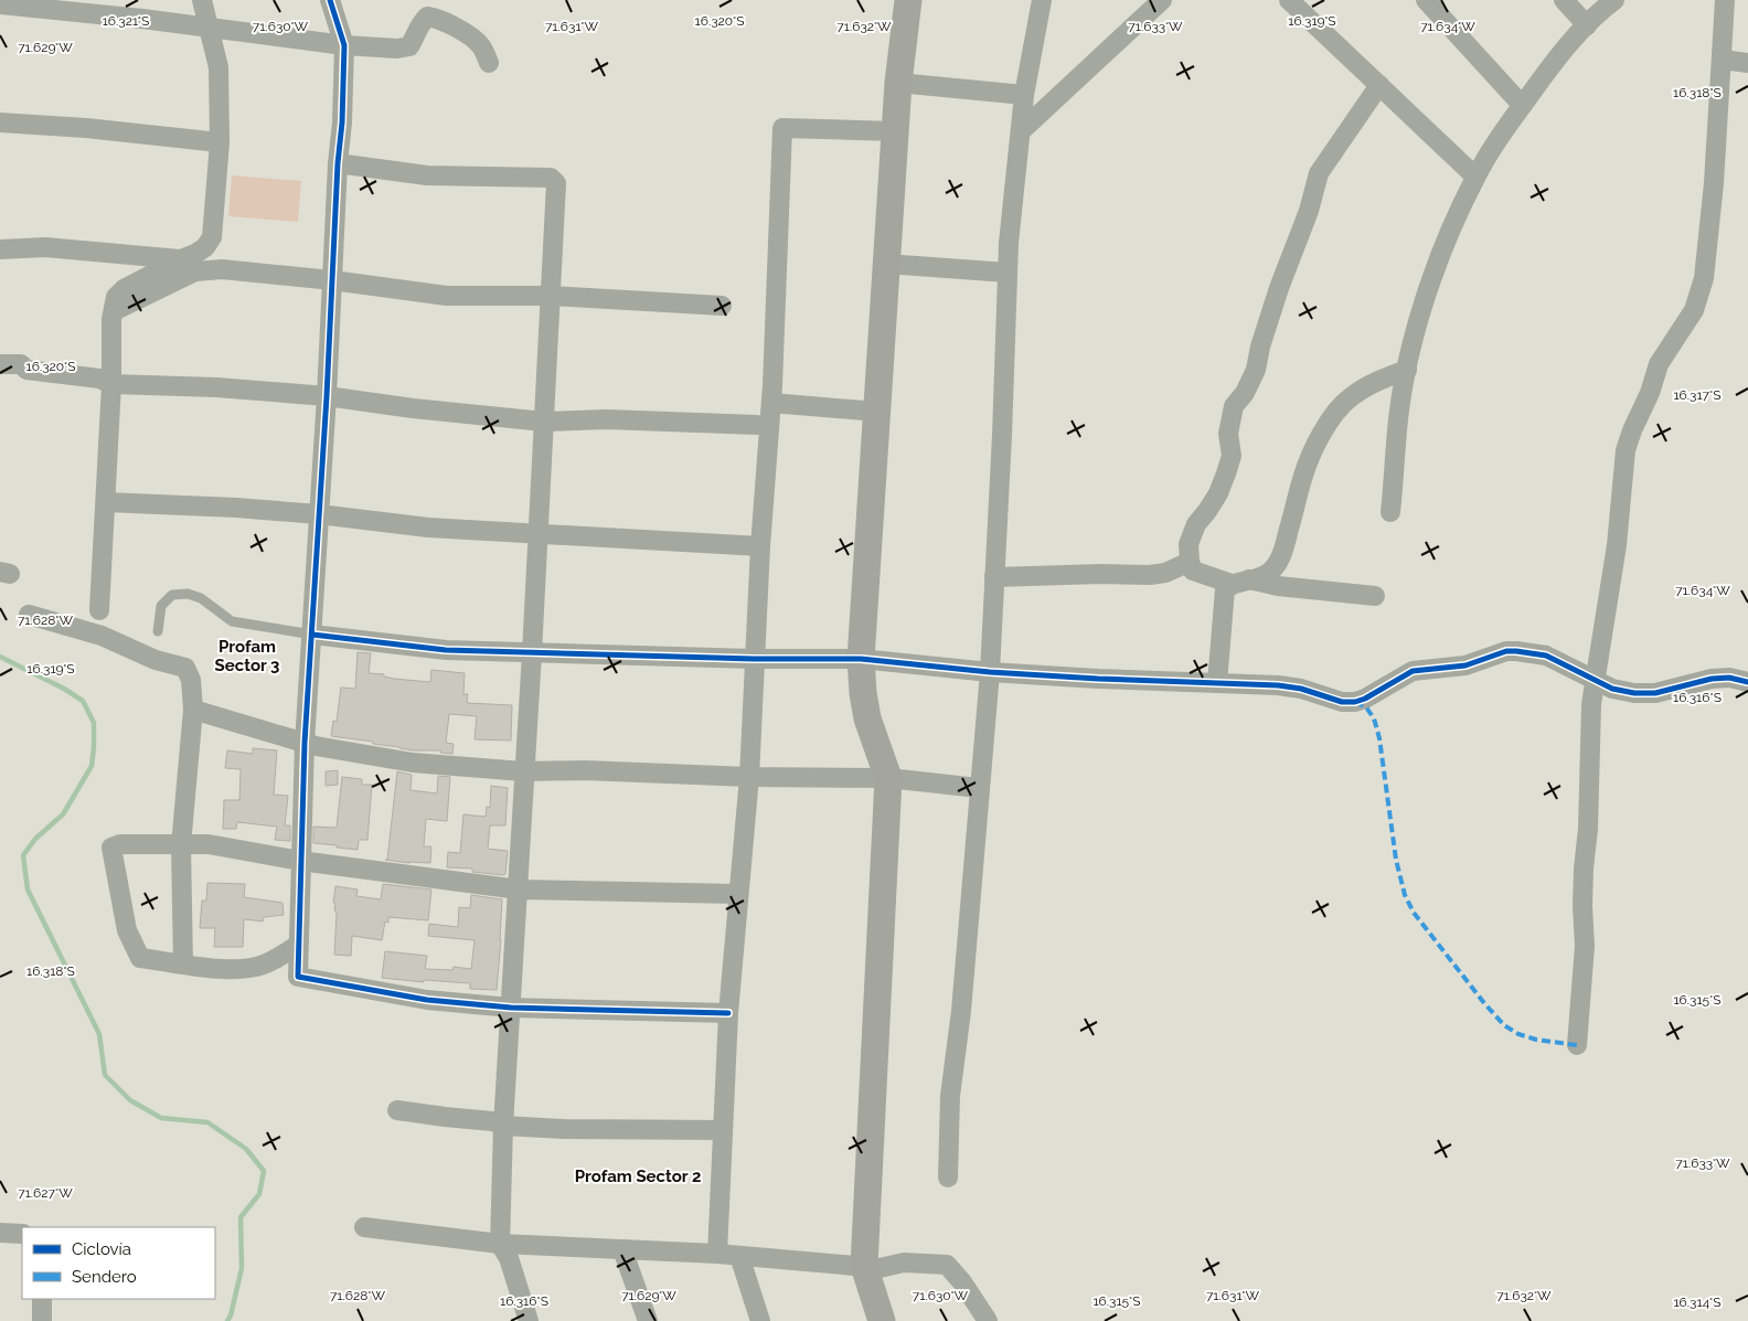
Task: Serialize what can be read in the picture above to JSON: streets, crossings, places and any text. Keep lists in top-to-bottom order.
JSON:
{
  "districts": ["Profam Sector 3", "Profam Sector 2"],
  "legend": ["Ciclovía", "Sendero"],
  "coordinates": [
    "16.321°S",
    "16.320°S",
    "16.319°S",
    "71.630°W",
    "71.631°W",
    "71.632°W",
    "71.633°W",
    "71.634°W",
    "71.629°W",
    "16.318°S",
    "16.317°S",
    "71.628°W",
    "16.316°S",
    "16.315°S",
    "71.627°W",
    "16.314°S"
  ]
}
